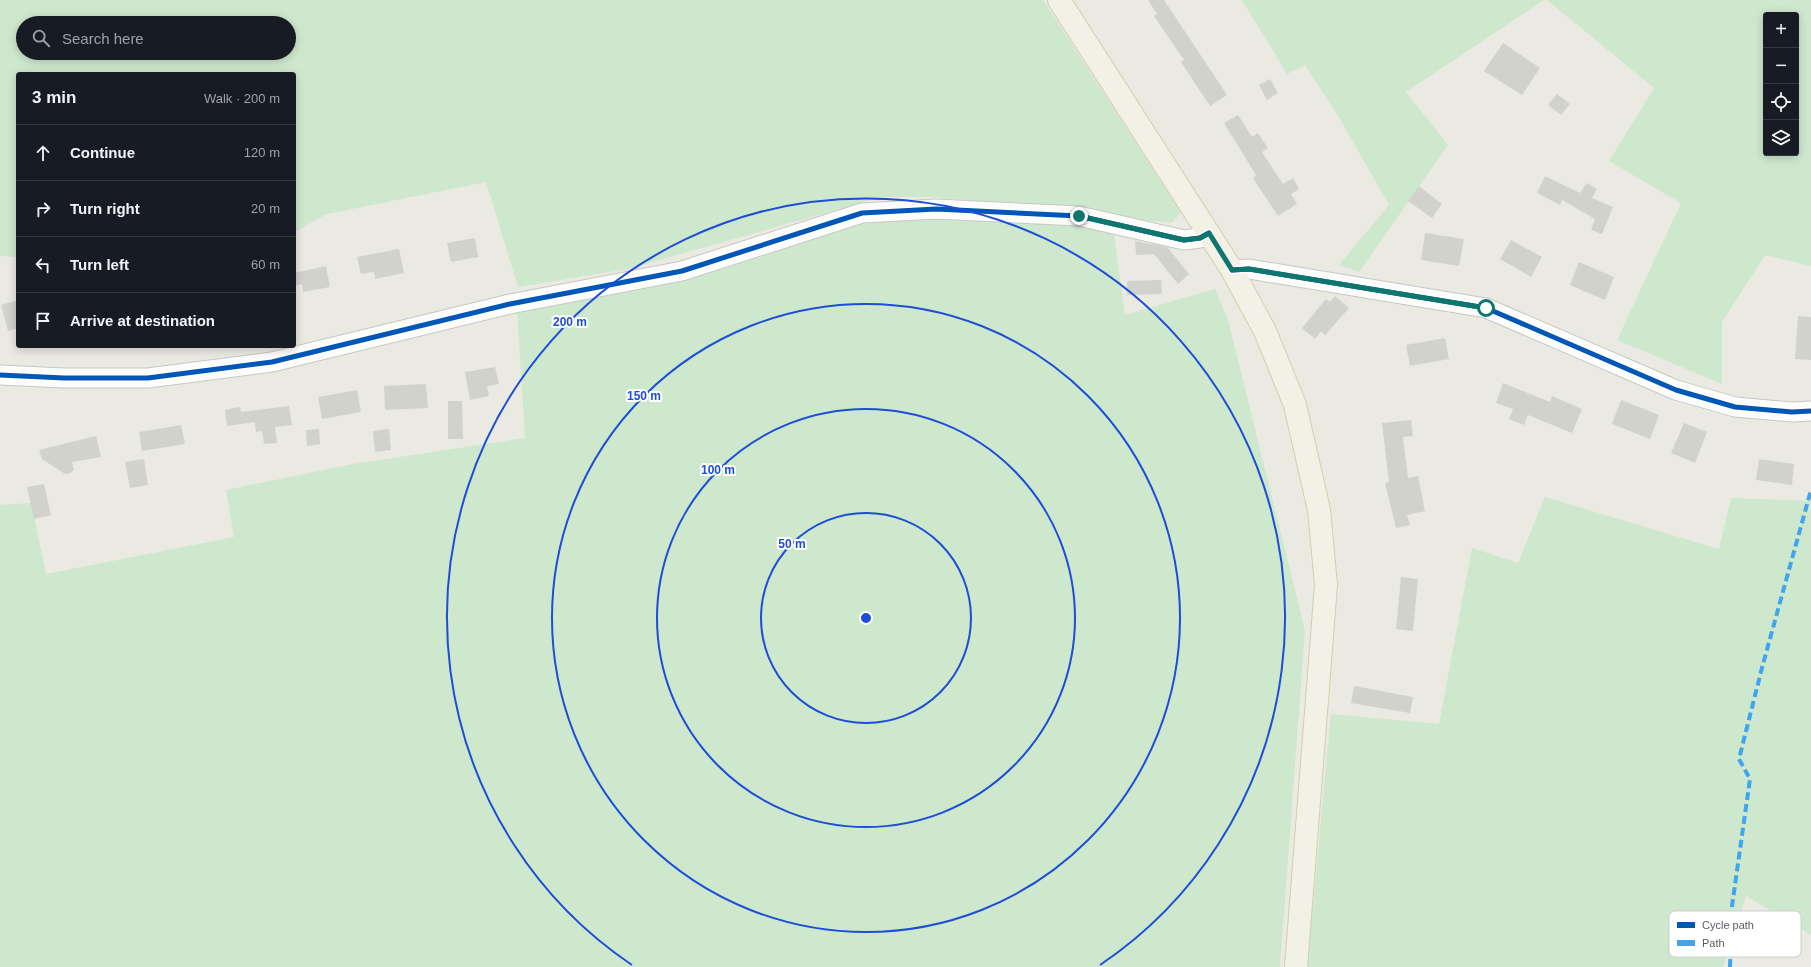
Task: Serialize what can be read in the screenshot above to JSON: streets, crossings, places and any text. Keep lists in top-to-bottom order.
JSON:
{
  "legend": ["Cycle path", "Path"],
  "page": {
    "map_buttons": ["+", "−"],
    "search": "Search here",
    "heading": ["3 min", "Walk · 200 m"],
    "list": [
      ["Continue", "120 m"],
      ["Turn right", "20 m"],
      ["Turn left", "60 m"],
      "Arrive at destination"
    ]
  },
  "rings": [
    "200 m",
    "150 m",
    "100 m",
    "50 m"
  ]
}
